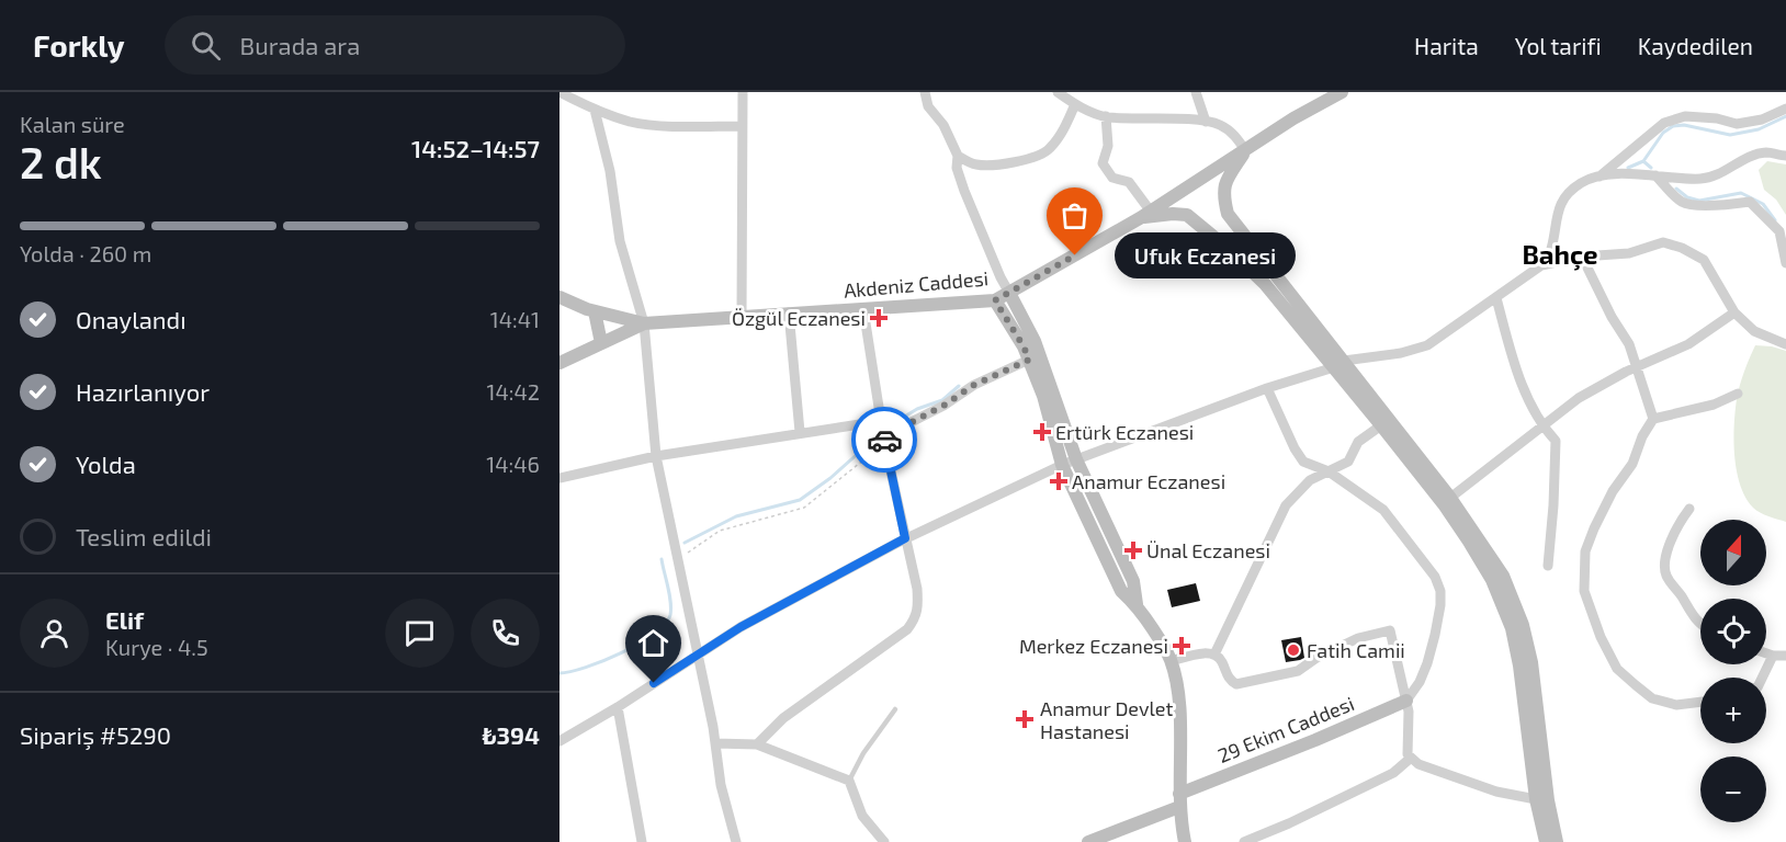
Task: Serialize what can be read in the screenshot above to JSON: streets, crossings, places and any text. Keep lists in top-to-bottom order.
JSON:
{
  "streets": {
    "street": ["Akdeniz Caddesi", "29 Ekim Caddesi"]
  },
  "districts": ["Bahçe"],
  "places": {
    "other": ["Ufuk Eczanesi", "Fatih Camii"],
    "health": [
      "Özgül Eczanesi",
      "Ertürk Eczanesi",
      "Anamur Eczanesi",
      "Ünal Eczanesi",
      "Merkez Eczanesi",
      "Anamur Devlet Hastanesi"
    ]
  },
  "north": "top",
  "page": {
    "header": "Forkly",
    "search": "Burada ara",
    "nav": ["Harita", "Yol tarifi", "Kaydedilen"],
    "heading": ["2 dk", "Kalan süre", "14:52–14:57"],
    "panel": [
      "Elif",
      "Kurye · 4.5",
      "Sipariş #5290",
      "₺394"
    ],
    "bar": "Yolda · 260 m",
    "bubble": "Ufuk Eczanesi",
    "list": [
      ["Onaylandı", "14:41"],
      ["Hazırlanıyor", "14:42"],
      ["Yolda", "14:46"],
      "Teslim edildi"
    ],
    "map_buttons": ["+", "−"]
  }
}
